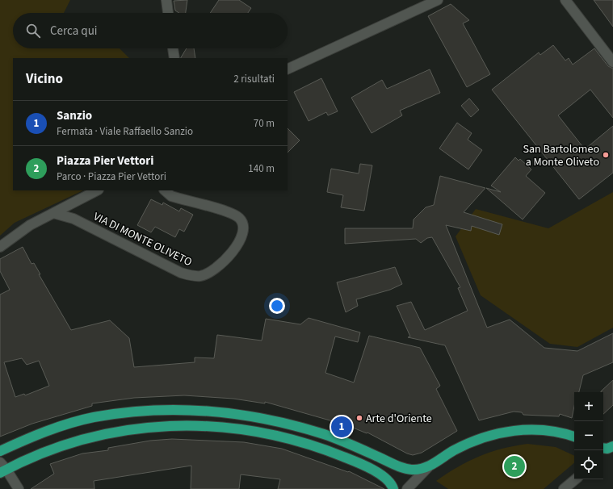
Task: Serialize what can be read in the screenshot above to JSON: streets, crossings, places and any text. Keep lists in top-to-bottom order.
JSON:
{
  "streets": {
    "street": ["VIA DI MONTE OLIVETO"]
  },
  "places": ["San Bartolomeo a Monte Oliveto", "Arte d'Oriente"],
  "page": {
    "search": "Cerca qui",
    "heading": ["Vicino", "2 risultati"],
    "list": [
      {
        "mark": "1",
        "name": "Sanzio",
        "note": "Fermata · Viale Raffaello Sanzio",
        "value": "70 m"
      },
      {
        "mark": "2",
        "name": "Piazza Pier Vettori",
        "note": "Parco · Piazza Pier Vettori",
        "value": "140 m"
      }
    ],
    "map_buttons": ["+", "−"],
    "pins": ["1", "2"]
  }
}
